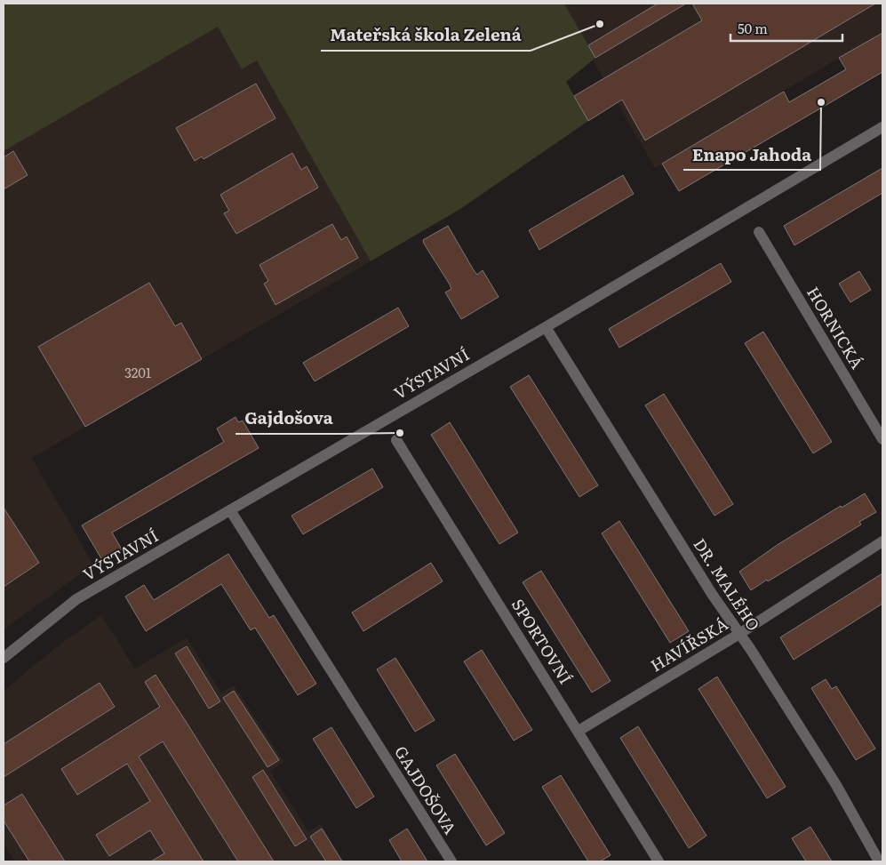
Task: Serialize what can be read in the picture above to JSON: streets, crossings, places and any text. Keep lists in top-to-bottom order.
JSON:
{
  "streets": {
    "street": [
      "HORNICKÁ",
      "VÝSTAVNÍ",
      "DR. MALÉHO",
      "SPORTOVNÍ",
      "HAVÍŘSKÁ",
      "GAJDOŠOVA"
    ]
  },
  "crossings": [
    ["VÝSTAVNÍ", "DR. MALÉHO"],
    ["VÝSTAVNÍ", "GAJDOŠOVA"],
    ["DR. MALÉHO", "HAVÍŘSKÁ"],
    ["SPORTOVNÍ", "HAVÍŘSKÁ"]
  ],
  "places": ["Mateřská škola Zelená", "Enapo Jahoda", "Gajdošova"],
  "house_numbers": ["3201"],
  "scale_bar": "50 m"
}
